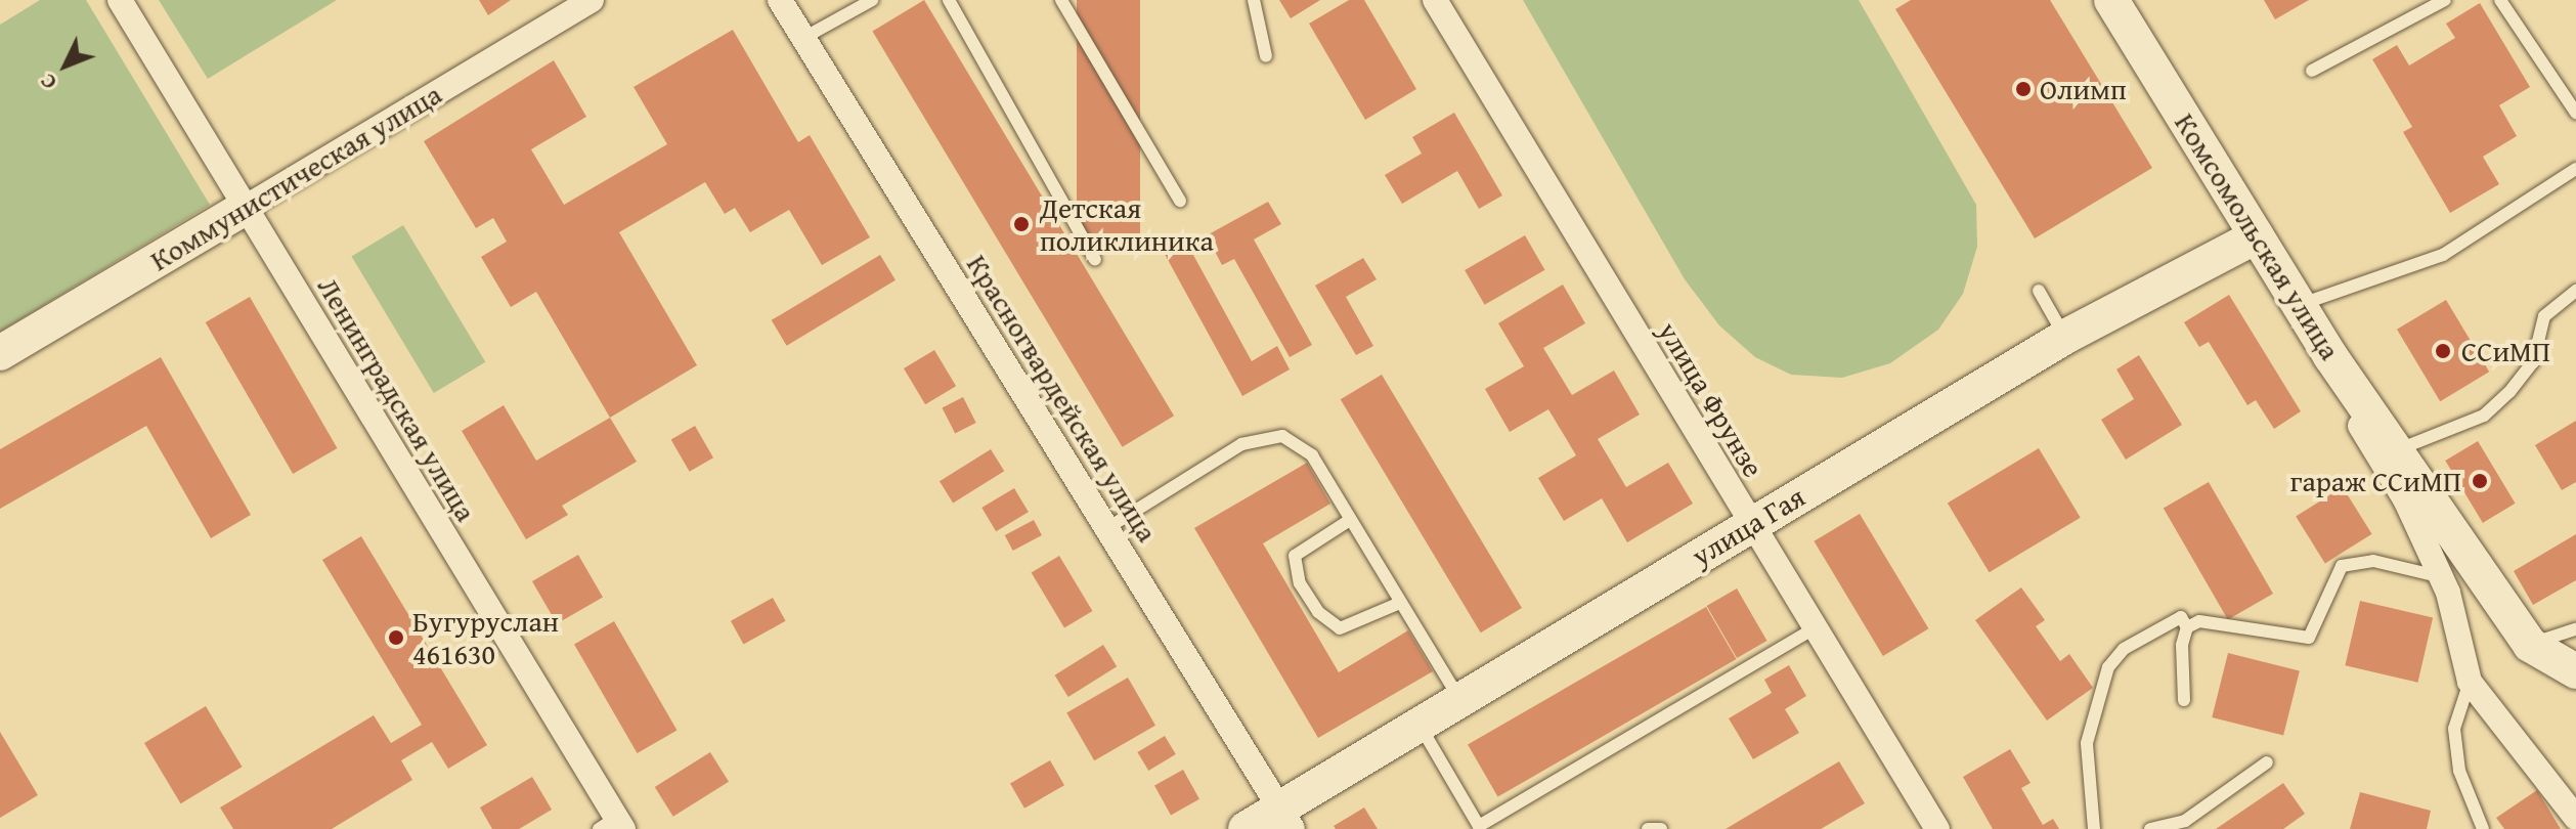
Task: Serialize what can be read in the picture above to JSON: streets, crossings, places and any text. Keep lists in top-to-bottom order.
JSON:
{
  "streets": {
    "street": [
      "Коммунистическая улица",
      "Комсомольская улица",
      "Красногвардейская улица",
      "Ленинградская улица",
      "улица Фрунзе",
      "улица Гая"
    ]
  },
  "crossings": [
    ["Коммунистическая улица", "Ленинградская улица"],
    ["Комсомольская улица", "улица Гая"],
    ["Красногвардейская улица", "улица Гая"],
    ["улица Фрунзе", "улица Гая"]
  ],
  "places": [
    "Олимп",
    "Детская поликлиника",
    "ССиМП",
    "гараж ССиМП",
    "Бугуруслан 461630"
  ],
  "north": "bottom left"
}
